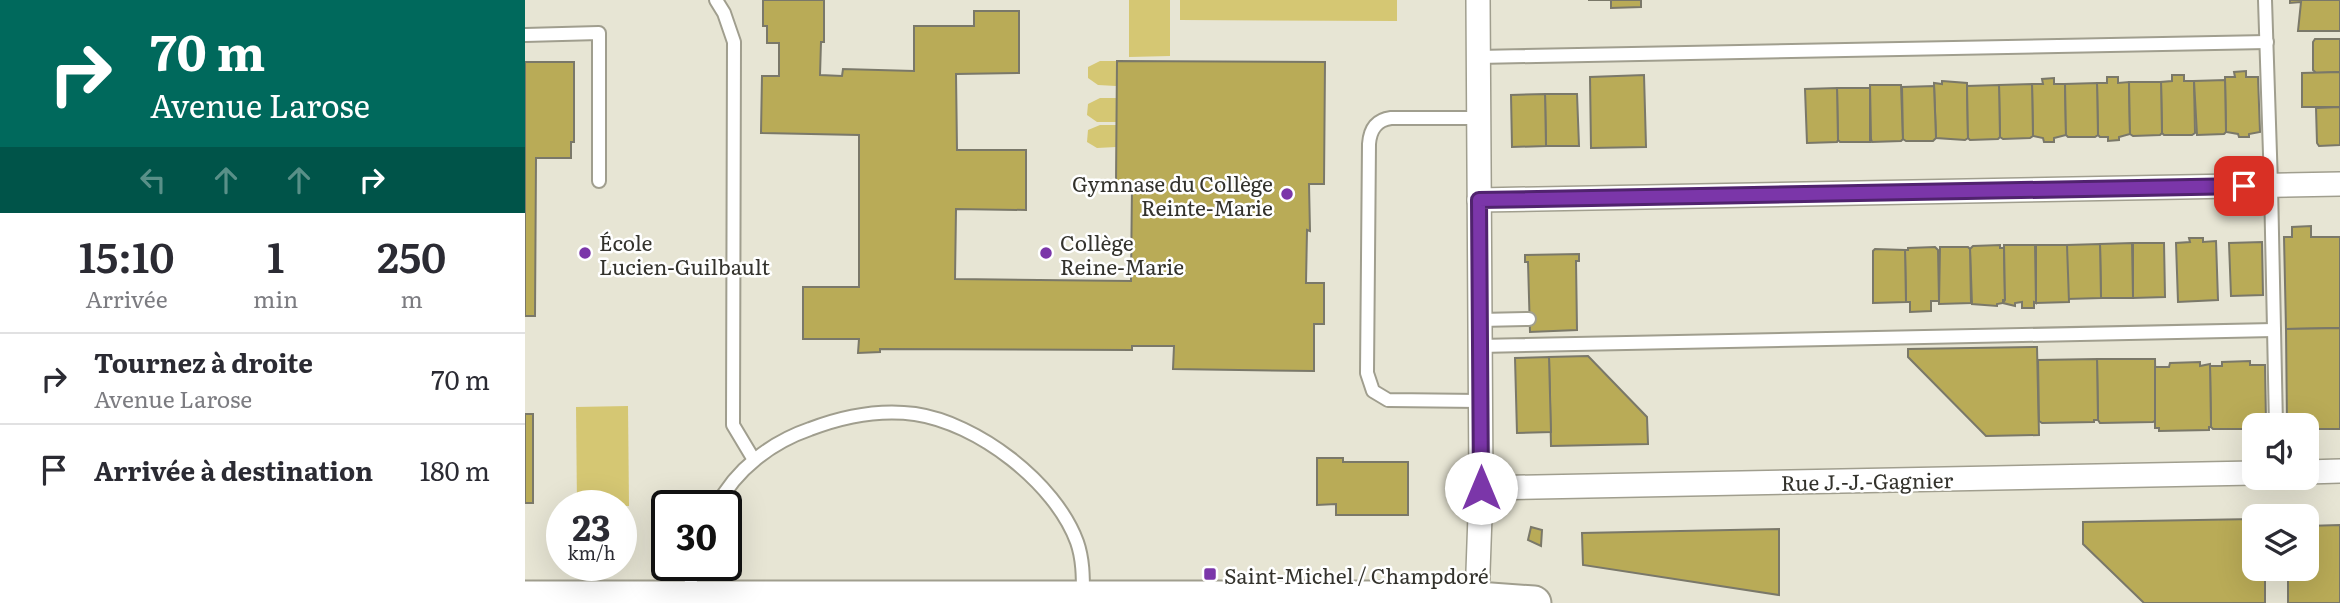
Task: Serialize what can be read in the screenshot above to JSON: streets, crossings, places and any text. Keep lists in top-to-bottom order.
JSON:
{
  "streets": {
    "street": ["Rue J.-J.-Gagnier"]
  },
  "places": {
    "other": ["Gymnase du Collège Reinte-Marie", "École Lucien-Guilbault", "Collège Reine-Marie"],
    "transit": ["Saint-Michel / Champdoré"]
  },
  "page": {
    "turn": ["70 m", "Avenue Larose"],
    "eta": [
      "15:10",
      "Arrivée",
      "1",
      "min",
      "250",
      "m"
    ],
    "list": [
      {
        "name": "Tournez à droite",
        "note": "Avenue Larose",
        "value": "70 m"
      },
      {
        "name": "Arrivée à destination",
        "value": "180 m"
      }
    ],
    "speed": "23 km/h",
    "limit": "30"
  }
}
